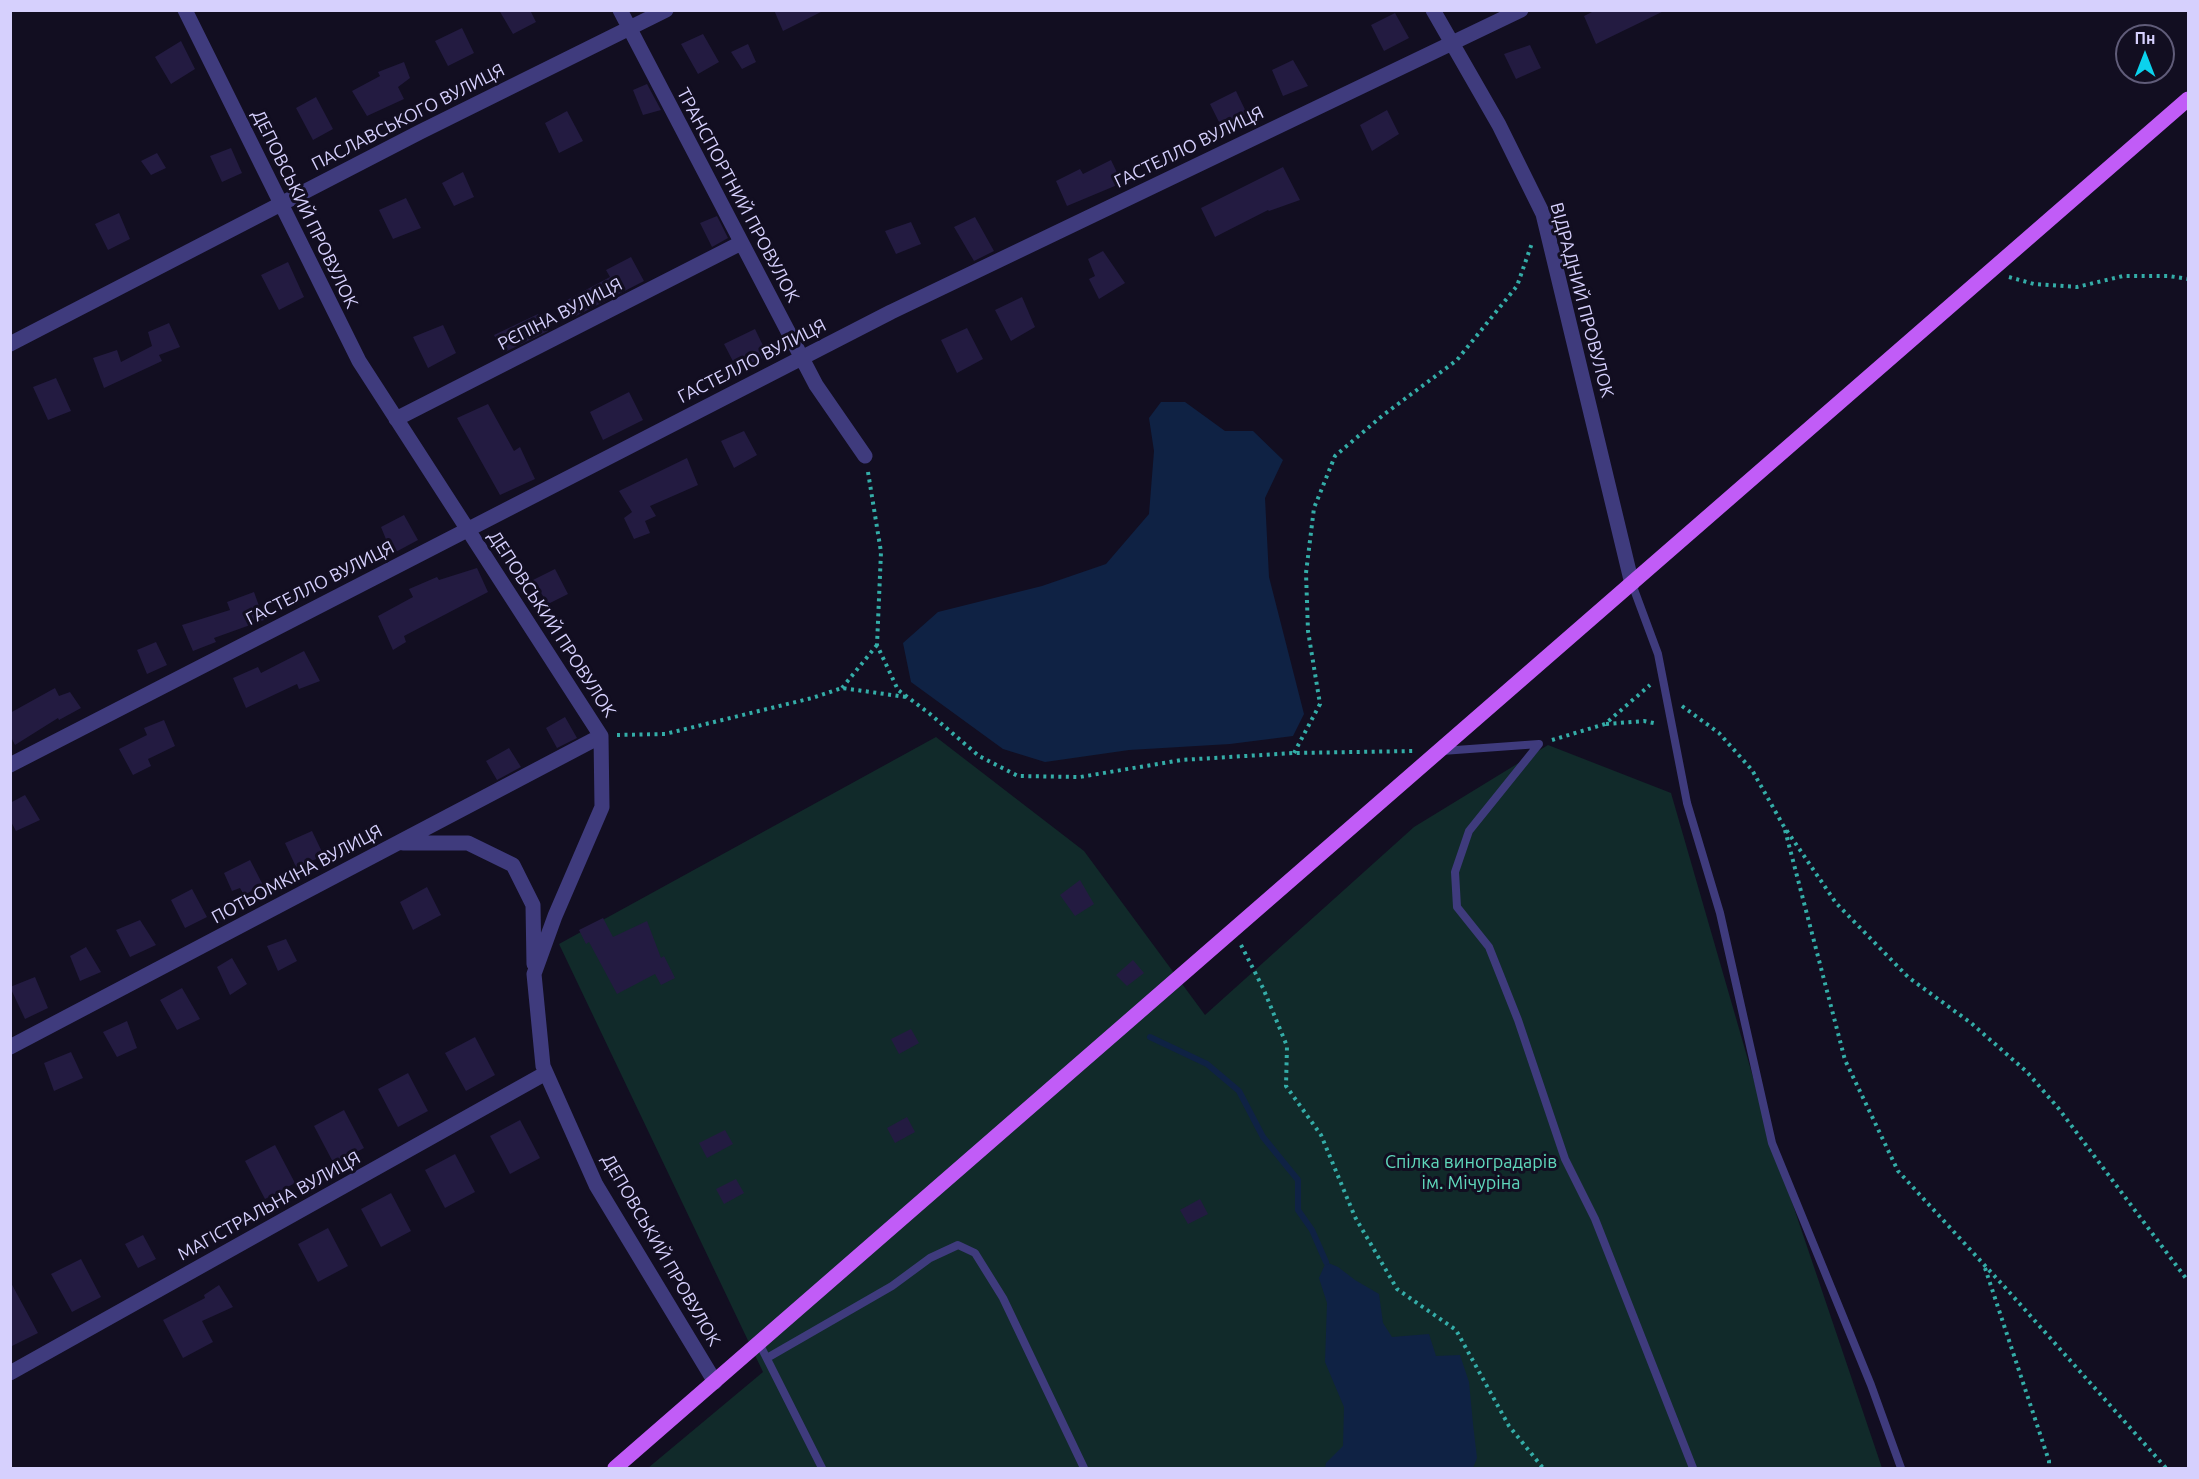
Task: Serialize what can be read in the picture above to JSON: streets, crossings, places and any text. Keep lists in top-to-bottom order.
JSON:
{
  "streets": {
    "street": [
      "ПАСЛАВСЬКОГО ВУЛИЦЯ",
      "ГАСТЕЛЛО ВУЛИЦЯ",
      "ТРАНСПОРТНИЙ ПРОВУЛОК",
      "ДЕПОВСЬКИЙ ПРОВУЛОК",
      "ВІДРАДНИЙ ПРОВУЛОК",
      "РЄПІНА ВУЛИЦЯ",
      "ПОТЬОМКІНА ВУЛИЦЯ",
      "МАГІСТРАЛЬНА ВУЛИЦЯ"
    ]
  },
  "crossings": [
    ["ПАСЛАВСЬКОГО ВУЛИЦЯ", "ТРАНСПОРТНИЙ ПРОВУЛОК"],
    ["ПАСЛАВСЬКОГО ВУЛИЦЯ", "ДЕПОВСЬКИЙ ПРОВУЛОК"],
    ["ГАСТЕЛЛО ВУЛИЦЯ", "ТРАНСПОРТНИЙ ПРОВУЛОК"],
    ["ГАСТЕЛЛО ВУЛИЦЯ", "ДЕПОВСЬКИЙ ПРОВУЛОК"],
    ["ГАСТЕЛЛО ВУЛИЦЯ", "ВІДРАДНИЙ ПРОВУЛОК"],
    ["ТРАНСПОРТНИЙ ПРОВУЛОК", "РЄПІНА ВУЛИЦЯ"],
    ["ДЕПОВСЬКИЙ ПРОВУЛОК", "РЄПІНА ВУЛИЦЯ"],
    ["ДЕПОВСЬКИЙ ПРОВУЛОК", "ПОТЬОМКІНА ВУЛИЦЯ"],
    ["ДЕПОВСЬКИЙ ПРОВУЛОК", "МАГІСТРАЛЬНА ВУЛИЦЯ"]
  ],
  "parks": ["Спілка виноградарів ім. Мічуріна"],
  "north": "top"
}
